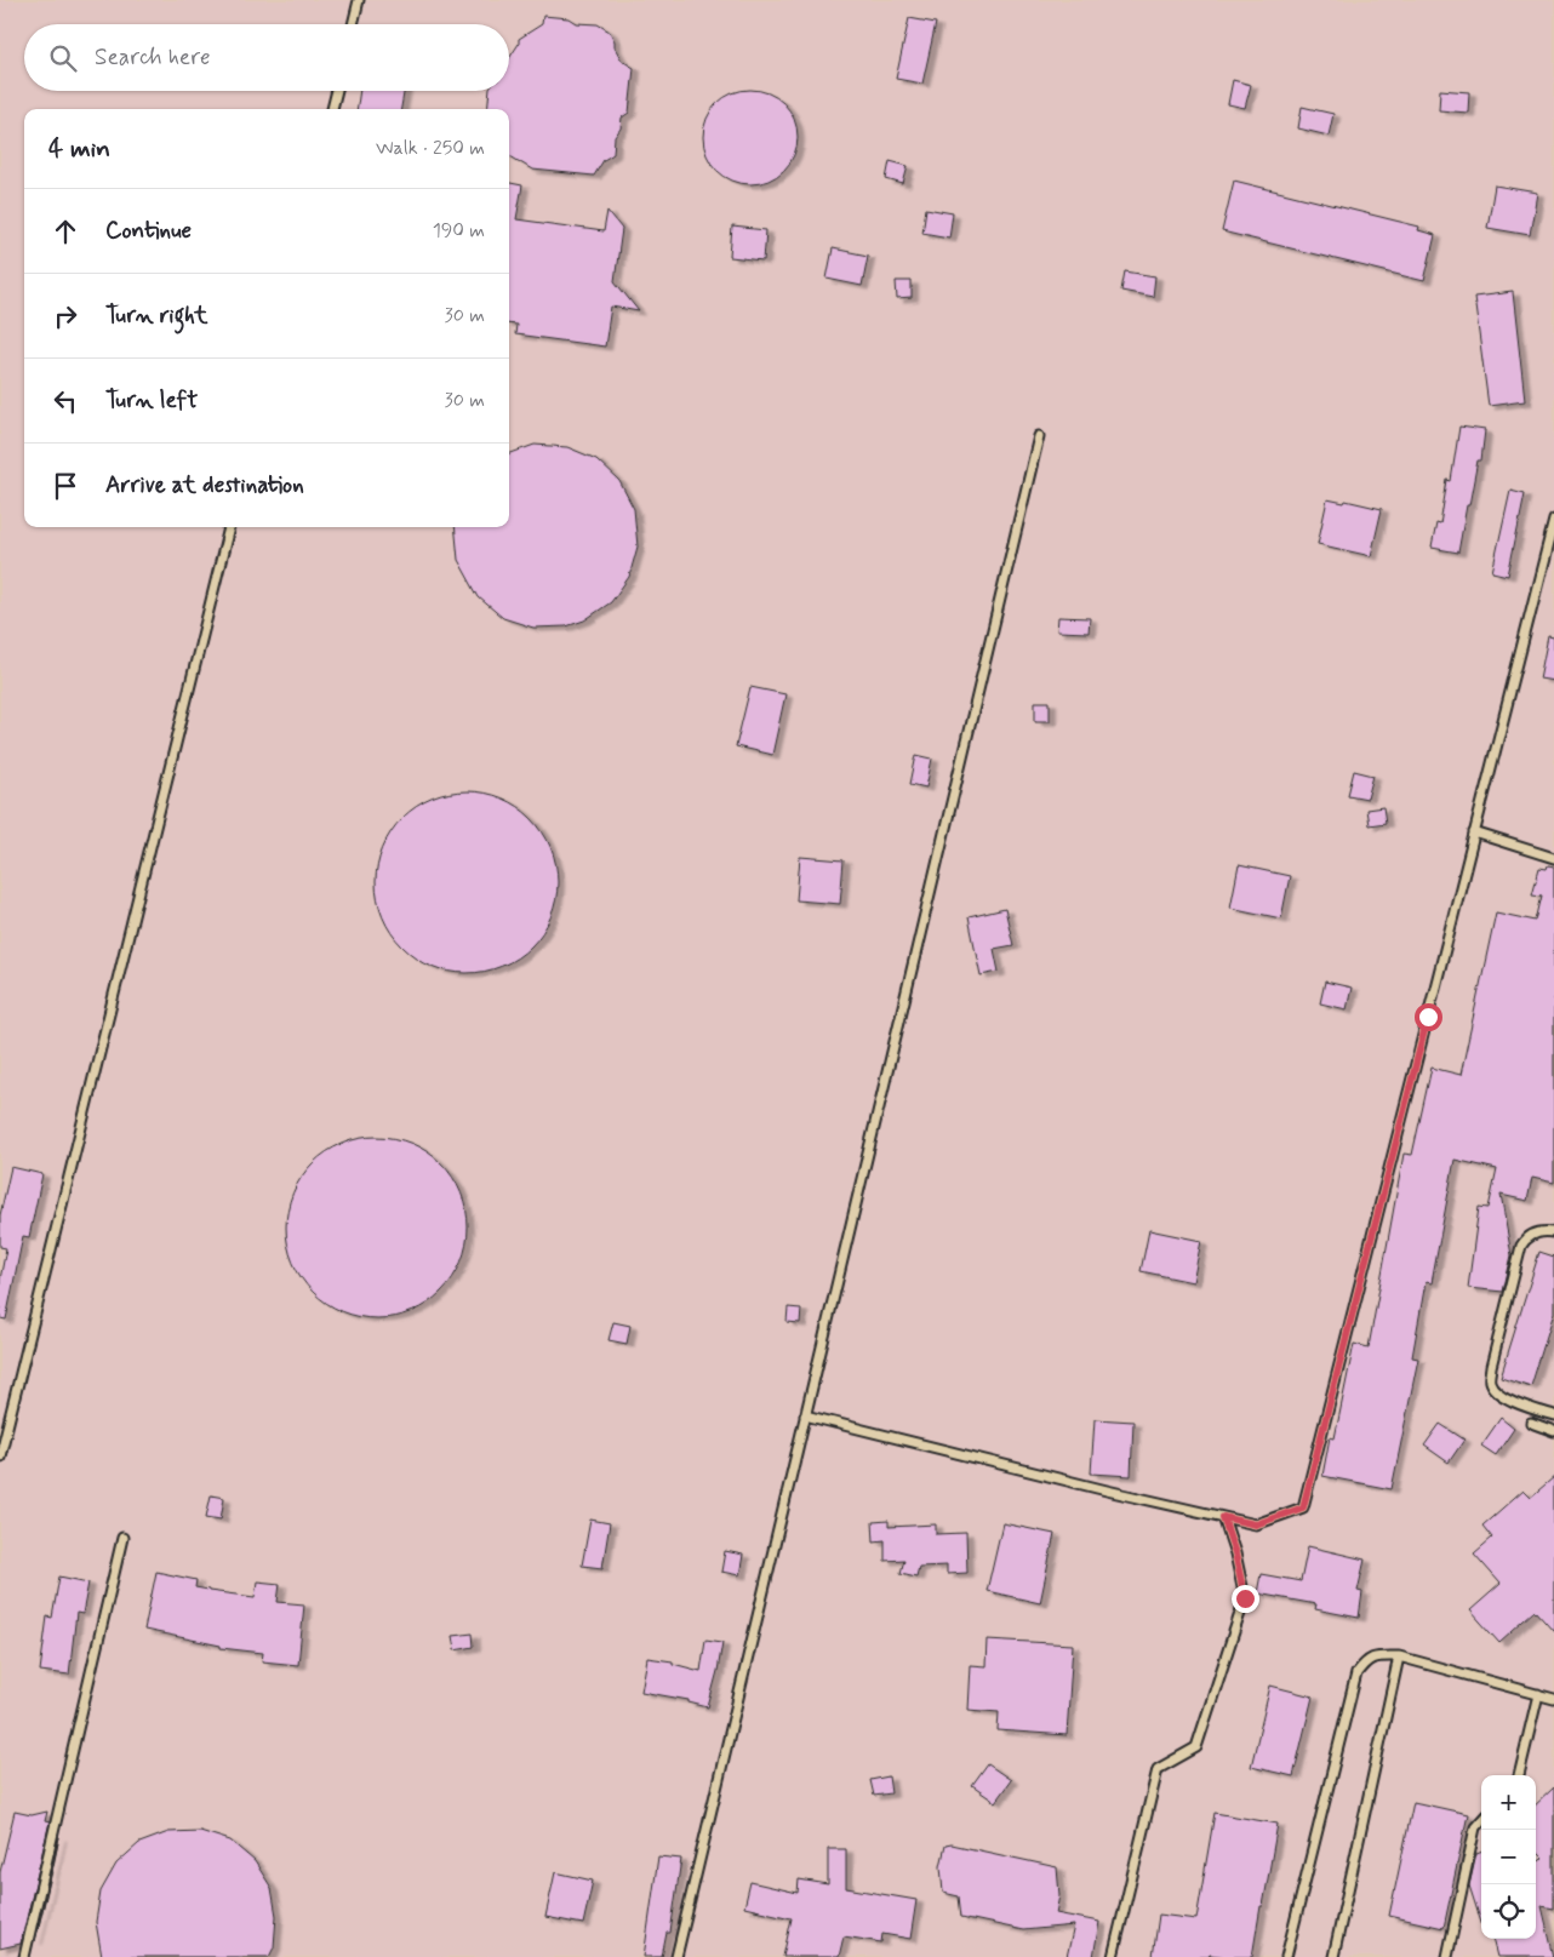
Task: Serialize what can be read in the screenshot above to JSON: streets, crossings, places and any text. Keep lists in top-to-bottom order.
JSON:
{
  "page": {
    "search": "Search here",
    "heading": ["4 min", "Walk · 250 m"],
    "list": [
      ["Continue", "190 m"],
      ["Turn right", "30 m"],
      ["Turn left", "30 m"],
      "Arrive at destination"
    ],
    "map_buttons": ["+", "−"]
  }
}
